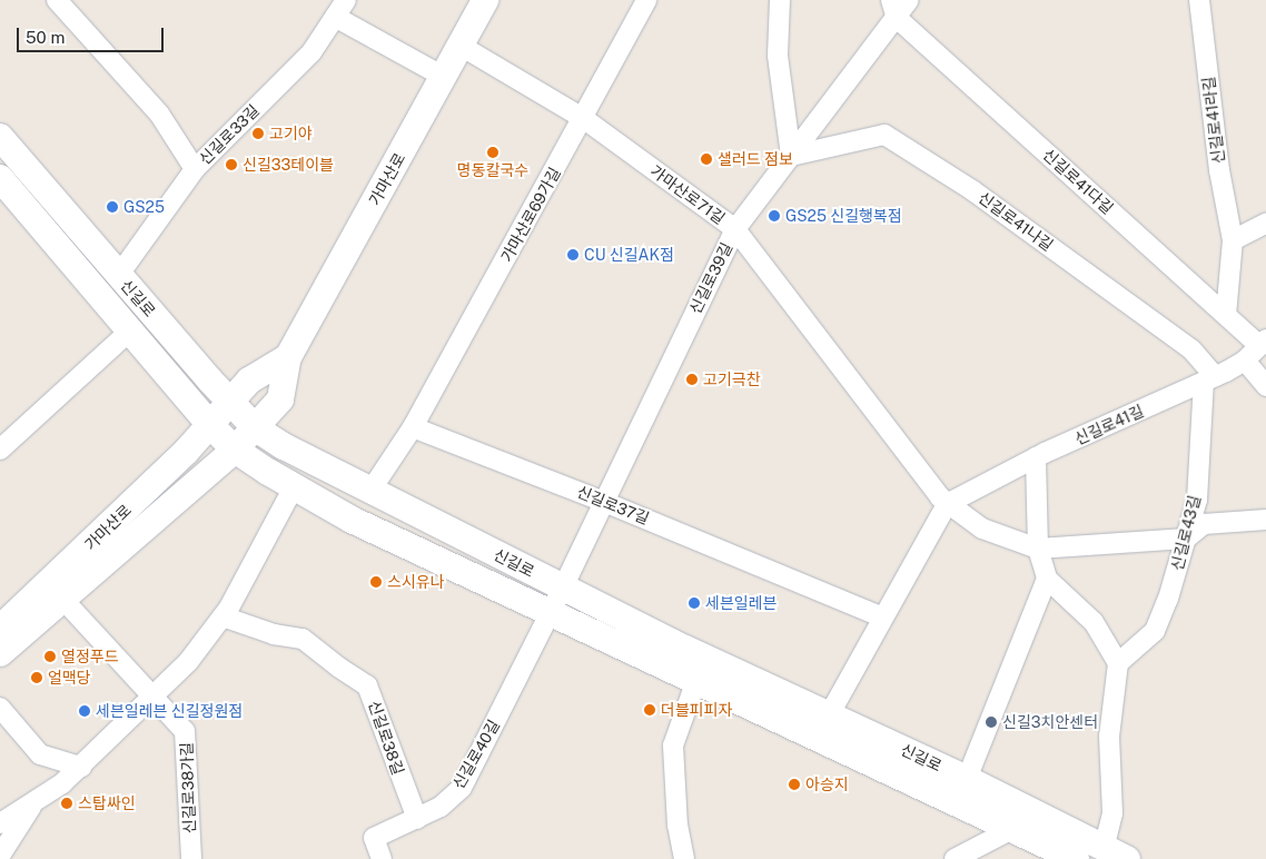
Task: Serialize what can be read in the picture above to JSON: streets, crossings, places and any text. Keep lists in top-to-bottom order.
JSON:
{
  "streets": {
    "main road": ["가마산로", "신길로"],
    "street": [
      "신길로41라길",
      "신길로33길",
      "신길로41다길",
      "가마산로71길",
      "가마산로69가길",
      "신길로41나길",
      "신길로39길",
      "신길로41길",
      "신길로37길",
      "신길로43길",
      "신길로38길",
      "신길로40길",
      "신길로38가길"
    ]
  },
  "crossings": [
    ["신길로41라길", "신길로41다길"],
    ["신길로33길", "신길로"],
    ["가마산로", "가마산로71길"],
    ["가마산로", "신길로"],
    ["신길로41다길", "신길로39길"],
    ["신길로41다길", "신길로41길"],
    ["가마산로71길", "가마산로69가길"],
    ["가마산로71길", "신길로39길"],
    ["가마산로71길", "신길로41길"],
    ["가마산로69가길", "신길로37길"],
    ["신길로41나길", "신길로39길"],
    ["신길로41나길", "신길로41길"],
    ["신길로41나길", "신길로43길"],
    ["신길로39길", "신길로"],
    ["신길로39길", "신길로37길"],
    ["신길로39길", "신길로40길"],
    ["신길로", "신길로40길"],
    ["신길로41길", "신길로43길"],
    ["신길로38길", "신길로40길"]
  ],
  "places": [
    "고기야",
    "명동칼국수",
    "샐러드 점보",
    "신길33테이블",
    "GS25",
    "GS25 신길행복점",
    "CU 신길AK점",
    "고기극찬",
    "스시유나",
    "세븐일레븐",
    "열정푸드",
    "얼맥당",
    "더블피피자",
    "세븐일레븐 신길정원점",
    "신길3치안센터",
    "아승지",
    "스탑싸인"
  ],
  "scale_bar": "50 m"
}
